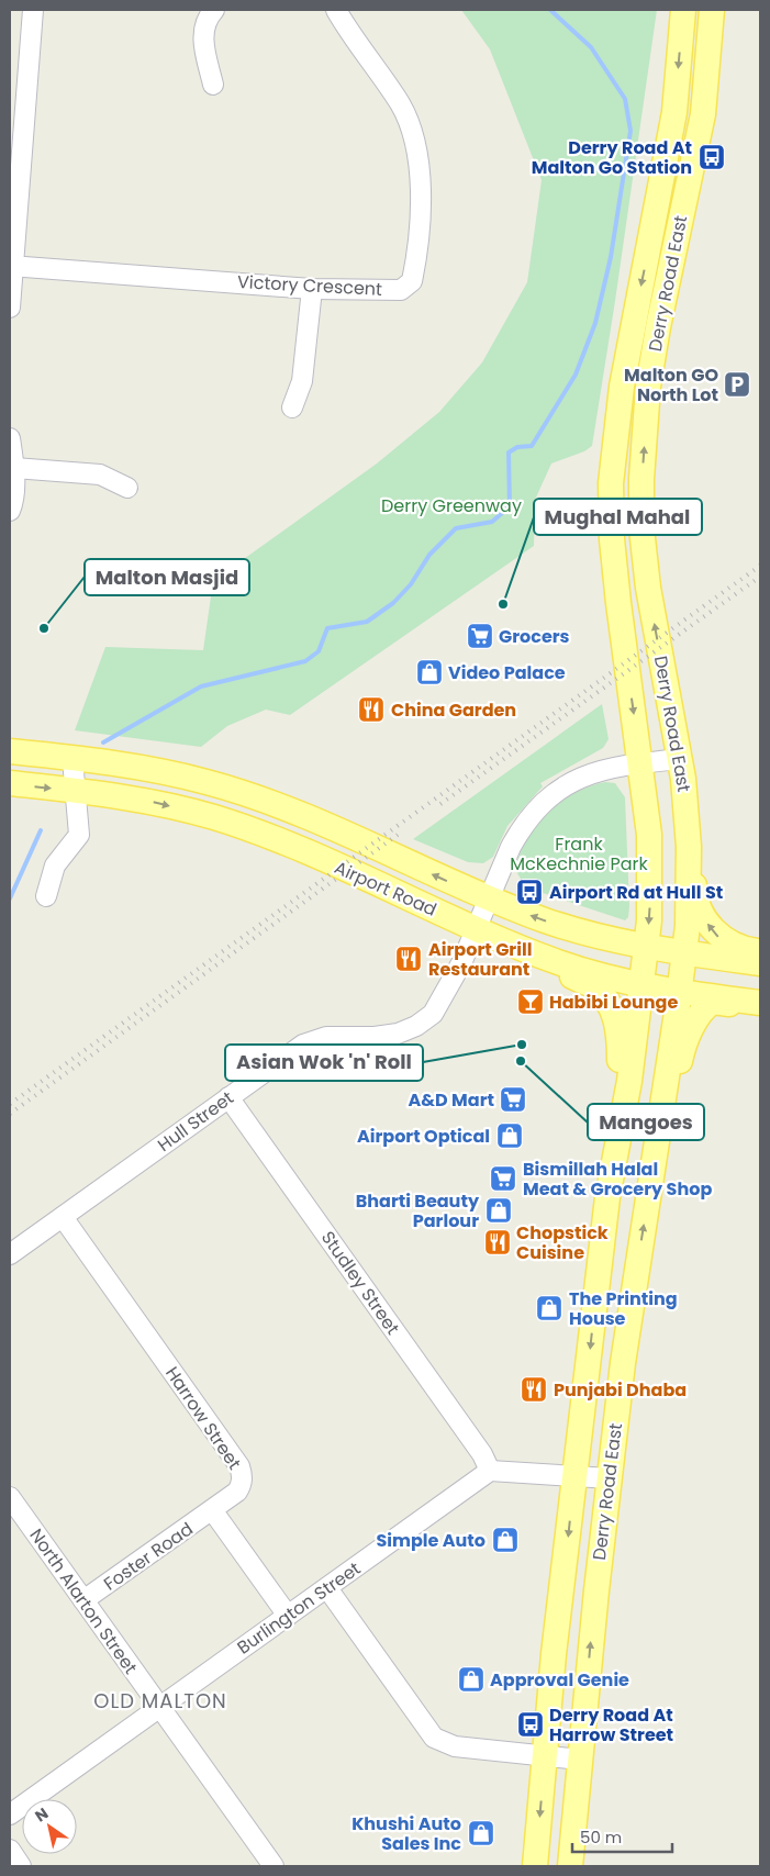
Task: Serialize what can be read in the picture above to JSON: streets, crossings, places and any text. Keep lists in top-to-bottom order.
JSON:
{
  "streets": {
    "main road": ["Derry Road East", "Airport Road"],
    "street": [
      "Victory Crescent",
      "Hull Street",
      "Studley Street",
      "Harrow Street",
      "Foster Road",
      "North Alarton Street",
      "Burlington Street"
    ]
  },
  "crossings": [
    ["Derry Road East", "Airport Road"],
    ["Derry Road East", "Hull Street"],
    ["Airport Road", "Hull Street"],
    ["Hull Street", "Studley Street"],
    ["Hull Street", "Harrow Street"],
    ["Studley Street", "Burlington Street"],
    ["Harrow Street", "Foster Road"],
    ["Foster Road", "North Alarton Street"],
    ["North Alarton Street", "Burlington Street"]
  ],
  "districts": ["OLD MALTON"],
  "parks": ["Derry Greenway", "Frank McKechnie Park"],
  "places": {
    "bus stop": ["Derry Road At Malton Go Station", "Airport Rd at Hull St", "Derry Road At Harrow Street"],
    "parking": ["Malton GO North Lot"],
    "other": [
      "Mughal Mahal",
      "Malton Masjid",
      "Asian Wok 'n' Roll",
      "Mangoes"
    ],
    "supermarket": ["Grocers", "A&D Mart", "Bismillah Halal Meat & Grocery Shop"],
    "shop": [
      "Video Palace",
      "Airport Optical",
      "Bharti Beauty Parlour",
      "The Printing House",
      "Simple Auto",
      "Approval Genie",
      "Khushi Auto Sales Inc"
    ],
    "restaurant": [
      "China Garden",
      "Airport Grill Restaurant",
      "Chopstick Cuisine",
      "Punjabi Dhaba"
    ],
    "bar": ["Habibi Lounge"]
  },
  "scale_bar": "50 m",
  "north": "top left"
}
